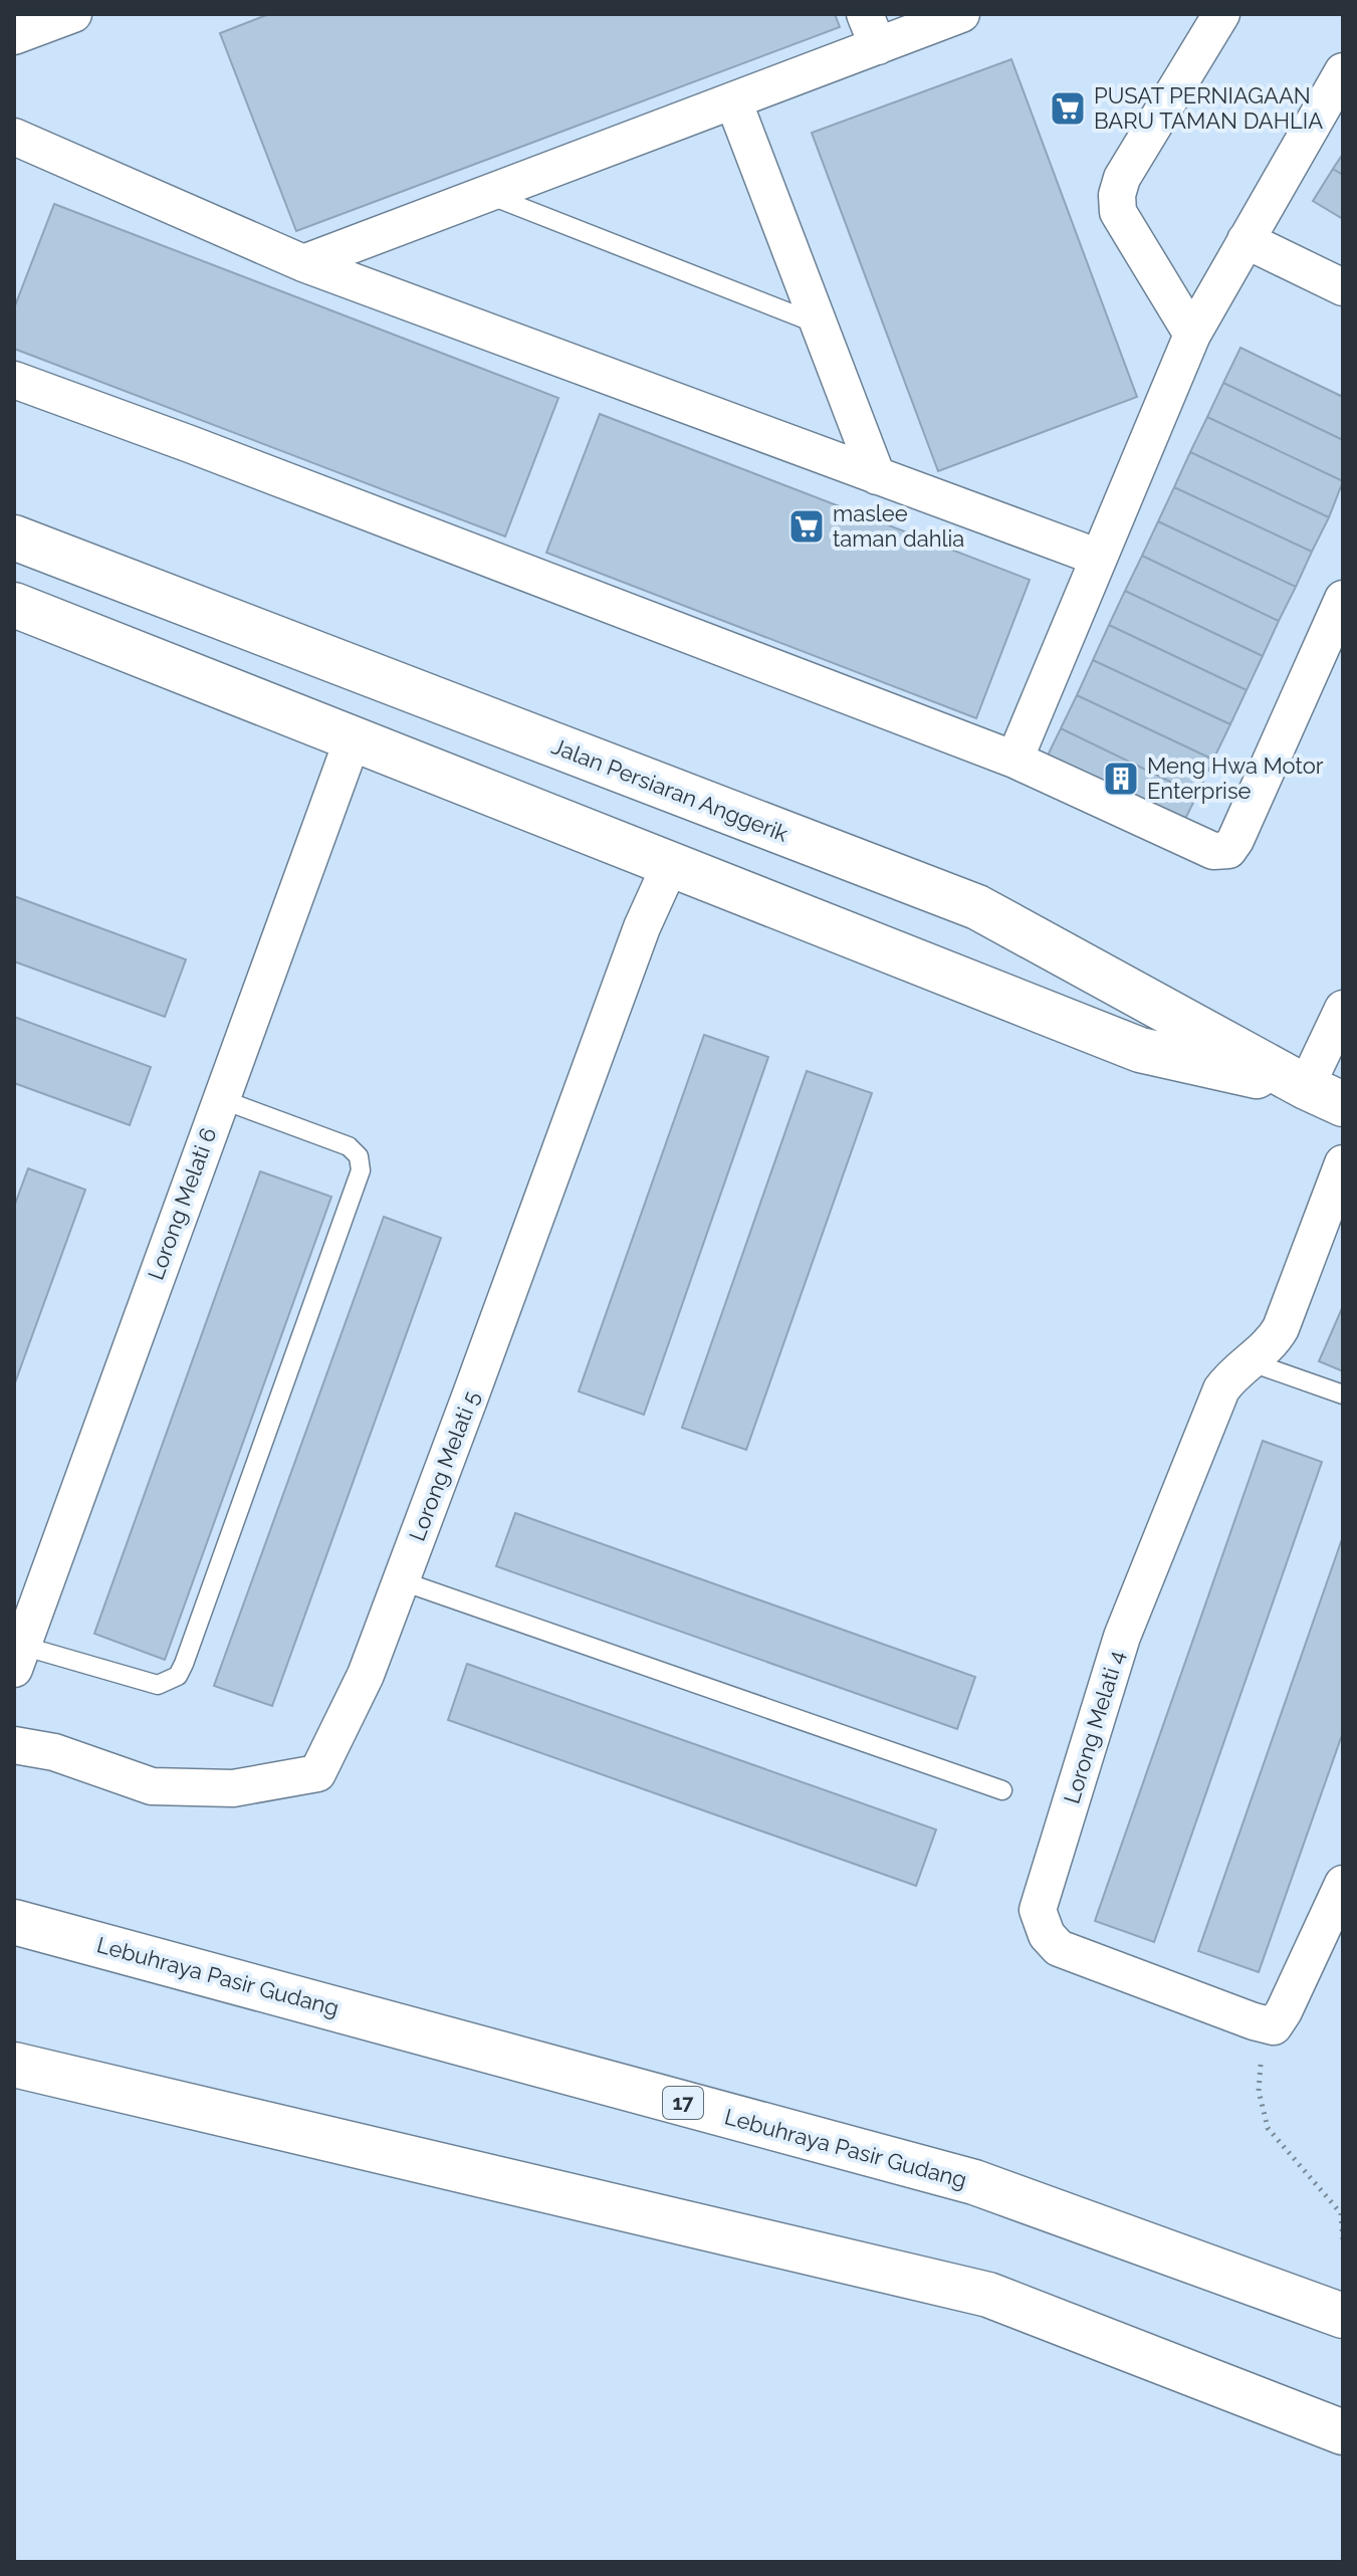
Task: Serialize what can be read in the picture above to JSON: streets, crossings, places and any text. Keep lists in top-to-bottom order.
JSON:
{
  "streets": {
    "main road": ["Jalan Persiaran Anggerik", "Lebuhraya Pasir Gudang", "17"],
    "street": ["Lorong Melati 6", "Lorong Melati 5", "Lorong Melati 4"]
  },
  "places": {
    "supermarket": ["PUSAT PERNIAGAAN BARU TAMAN DAHLIA", "maslee taman dahlia"],
    "building": ["Meng Hwa Motor Enterprise"]
  }
}
